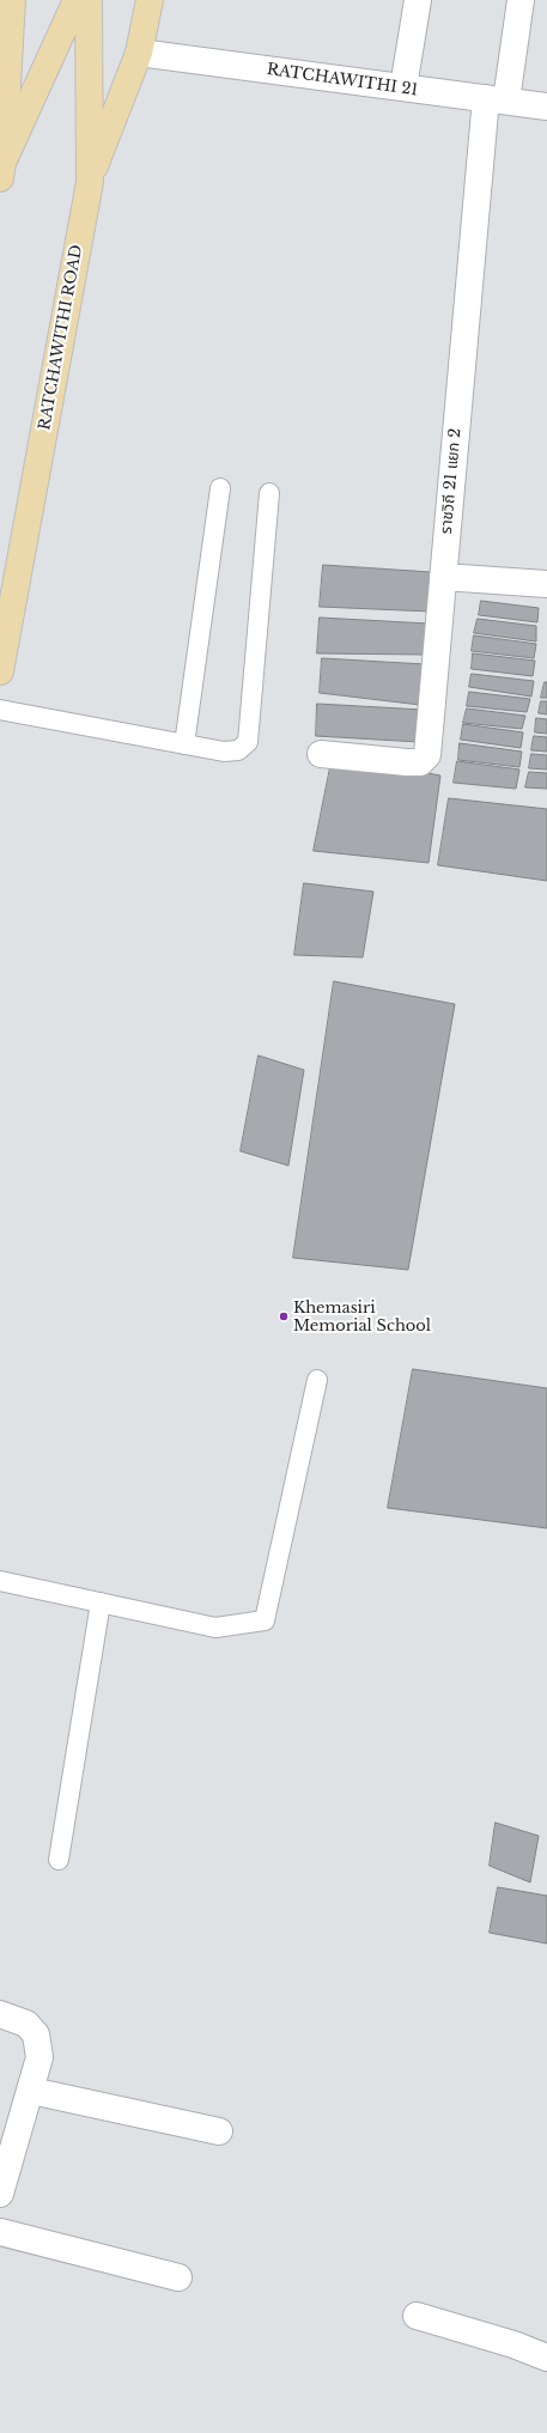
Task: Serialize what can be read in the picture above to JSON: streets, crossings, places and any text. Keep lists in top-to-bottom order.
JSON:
{
  "streets": {
    "main road": ["RATCHAWITHI ROAD"],
    "street": ["RATCHAWITHI 21", "ราชวิถี 21 แยก 2"]
  },
  "crossings": [
    ["RATCHAWITHI 21", "ราชวิถี 21 แยก 2"]
  ],
  "places": ["Khemasiri Memorial School"]
}
